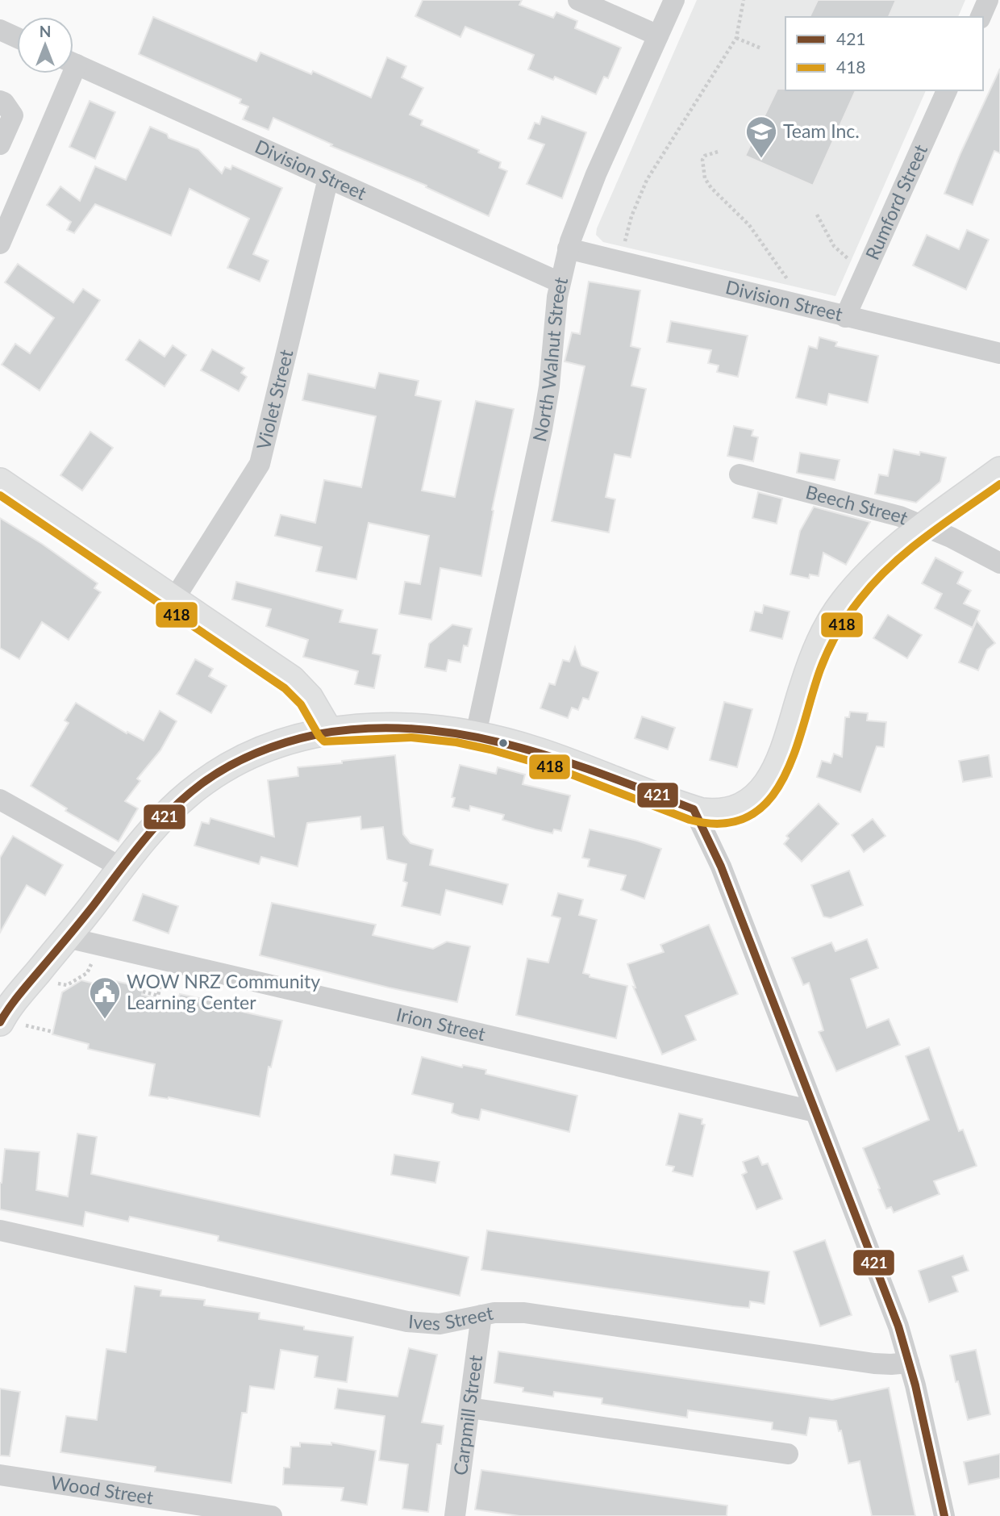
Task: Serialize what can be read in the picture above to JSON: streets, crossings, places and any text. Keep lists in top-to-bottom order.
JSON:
{
  "streets": {
    "street": [
      "Division Street",
      "Rumford Street",
      "North Walnut Street",
      "Violet Street",
      "Beech Street",
      "Irion Street",
      "Ives Street",
      "Carpmill Street",
      "Wood Street"
    ]
  },
  "crossings": [
    ["Division Street", "Rumford Street"],
    ["Division Street", "North Walnut Street"],
    ["Division Street", "Violet Street"],
    ["Ives Street", "Carpmill Street"]
  ],
  "places": {
    "school or university": ["Team Inc."],
    "public building": ["WOW NRZ Community Learning Center"]
  },
  "lines": ["transit line 418", "transit line 421"],
  "legend": ["421", "418"],
  "north": "top"
}
